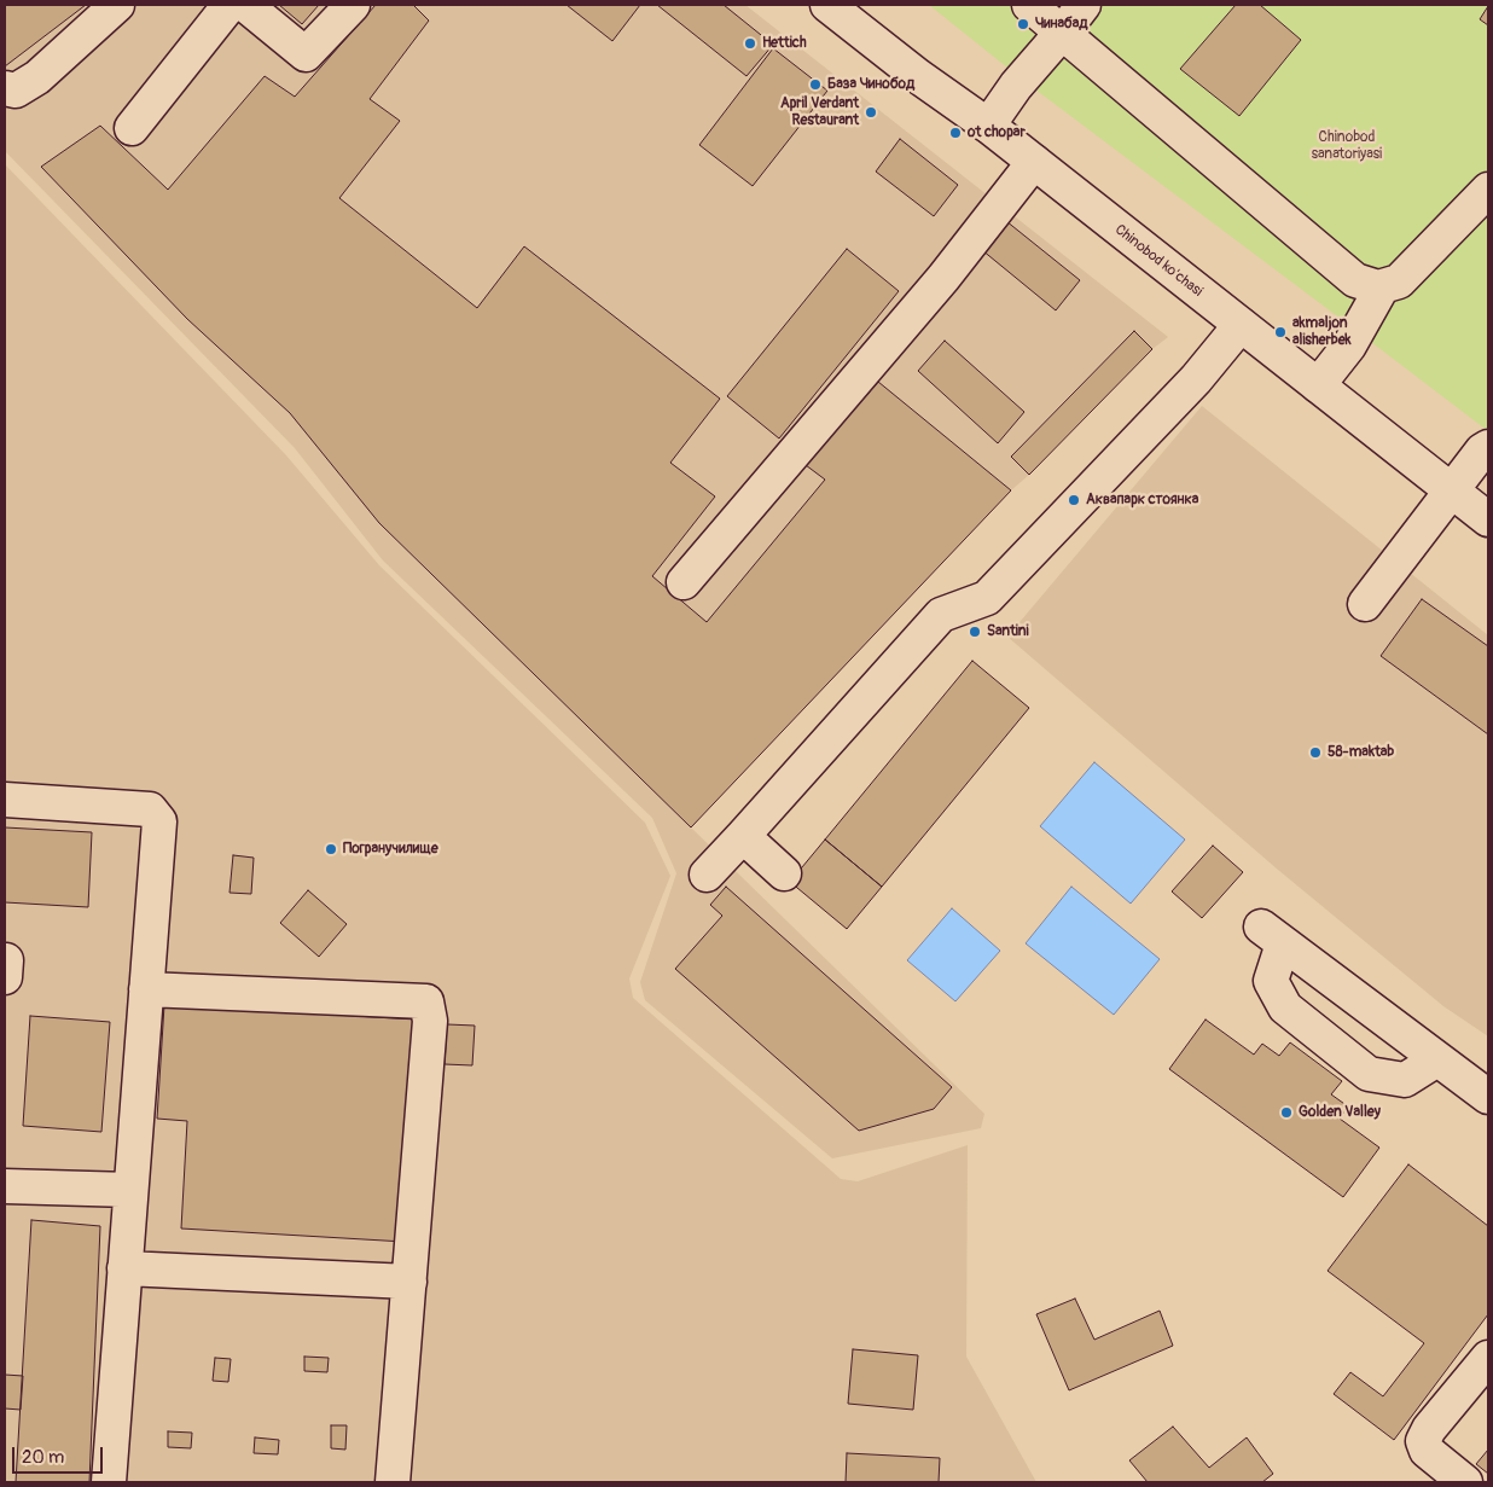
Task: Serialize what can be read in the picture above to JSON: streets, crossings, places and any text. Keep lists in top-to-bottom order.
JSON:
{
  "streets": {
    "main road": ["Chinobod ko'chasi"]
  },
  "parks": ["Chinobod sanatoriyasi"],
  "places": [
    "Чинабад",
    "Hettich",
    "База Чинобод",
    "April Verdant Restaurant",
    "ot chopar",
    "akmaljon alisherbek",
    "Аквапарк стоянка",
    "Santini",
    "58-maktab",
    "Погранучилище",
    "Golden Valley"
  ],
  "scale_bar": "20 m"
}
